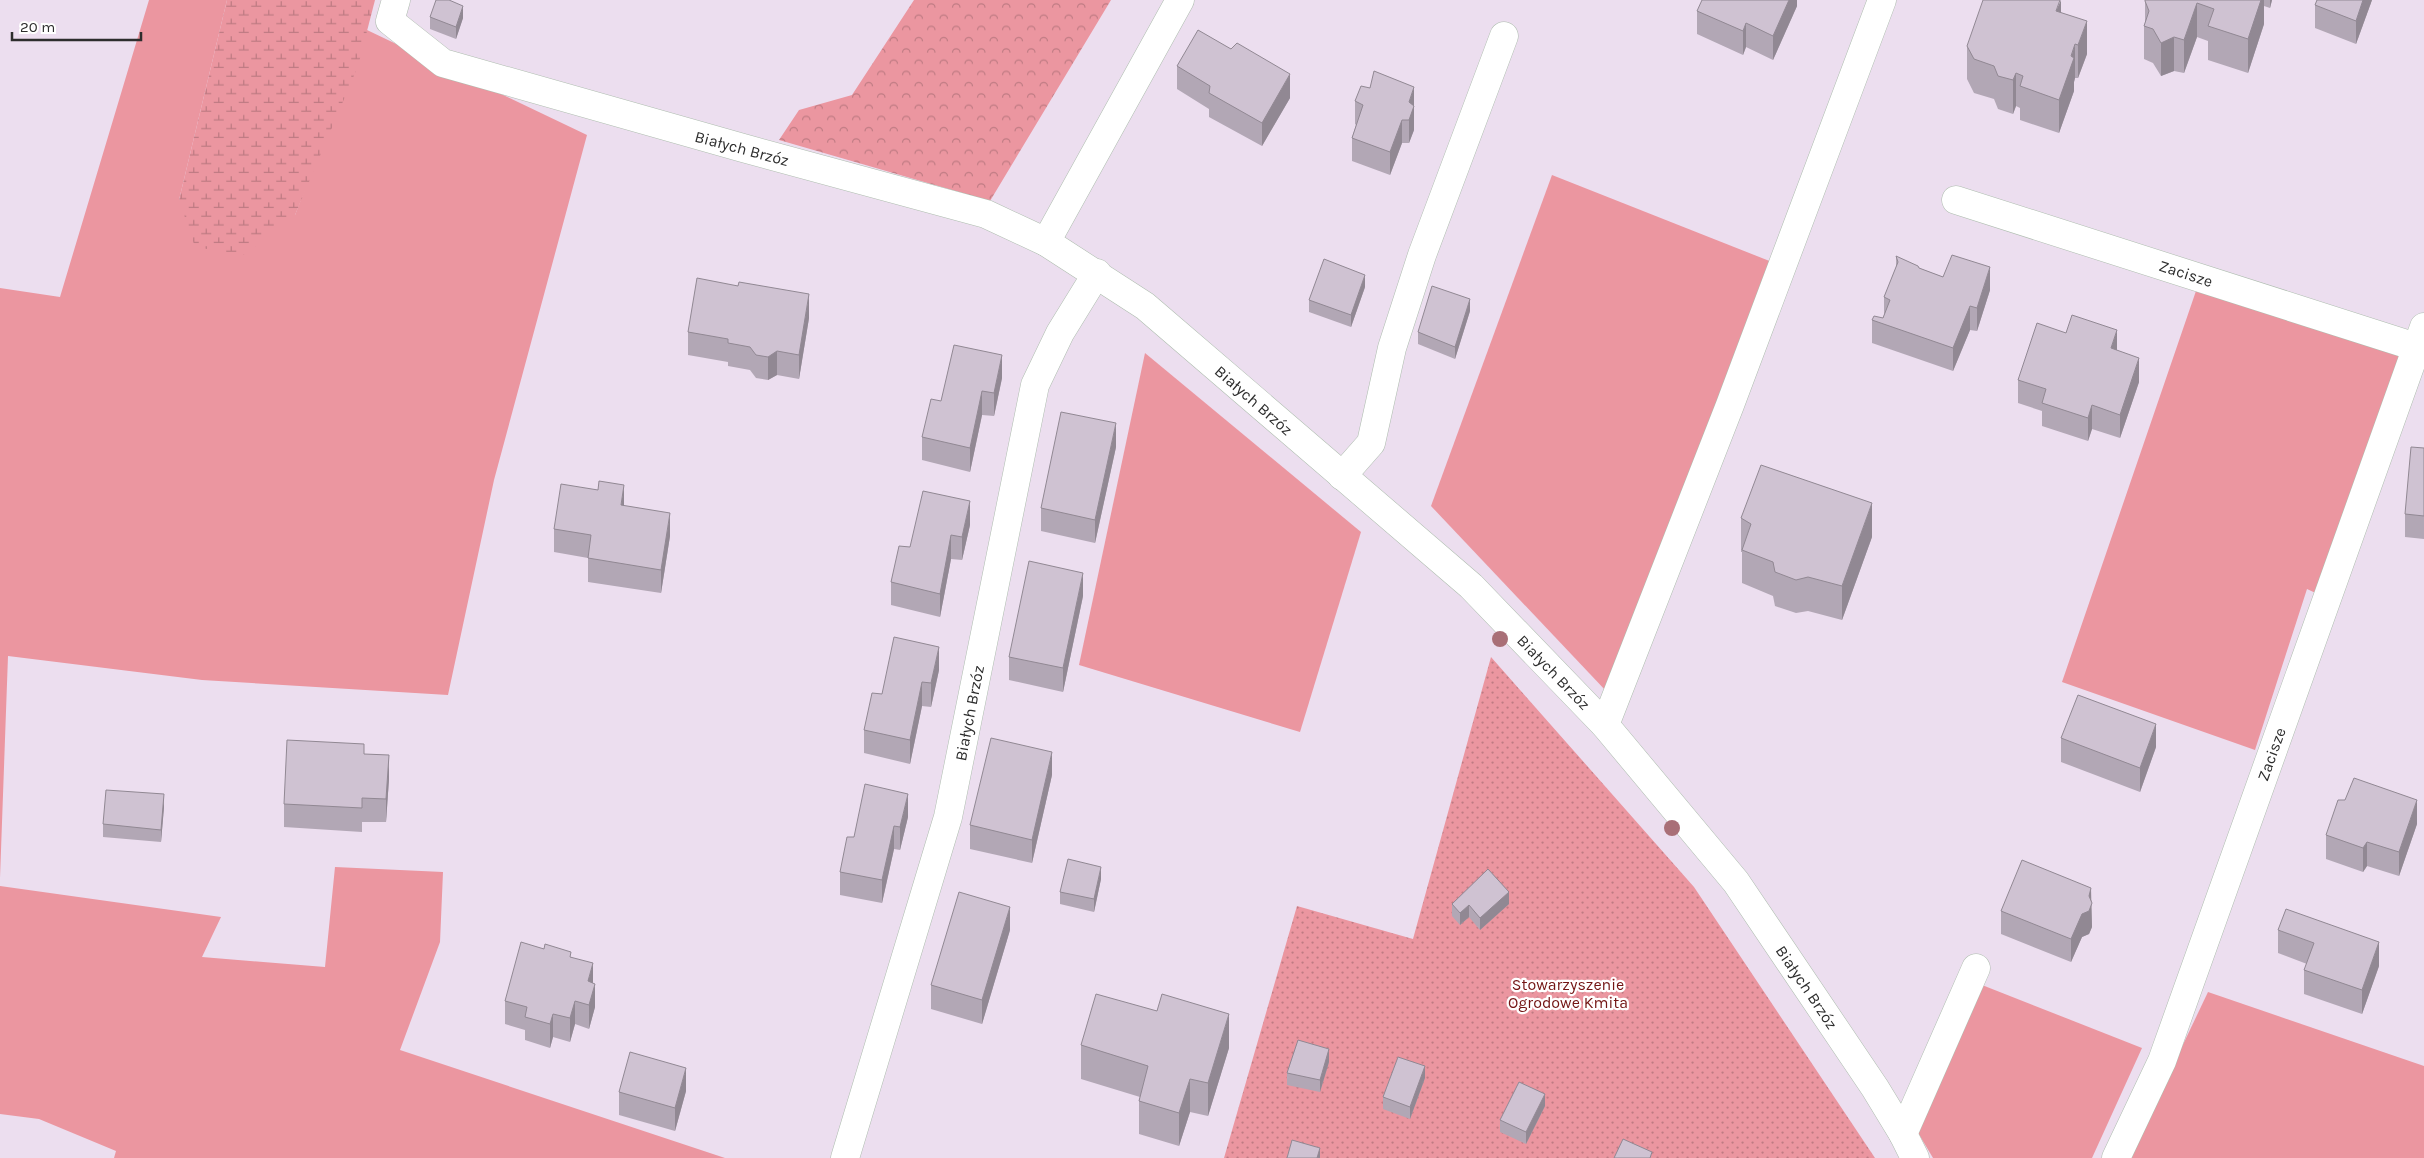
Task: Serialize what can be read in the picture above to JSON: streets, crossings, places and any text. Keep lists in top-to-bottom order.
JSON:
{
  "streets": {
    "street": ["Białych Brzóz", "Zacisze"]
  },
  "parks": ["Stowarzyszenie Ogrodowe Kmita"],
  "scale_bar": "20 m"
}
